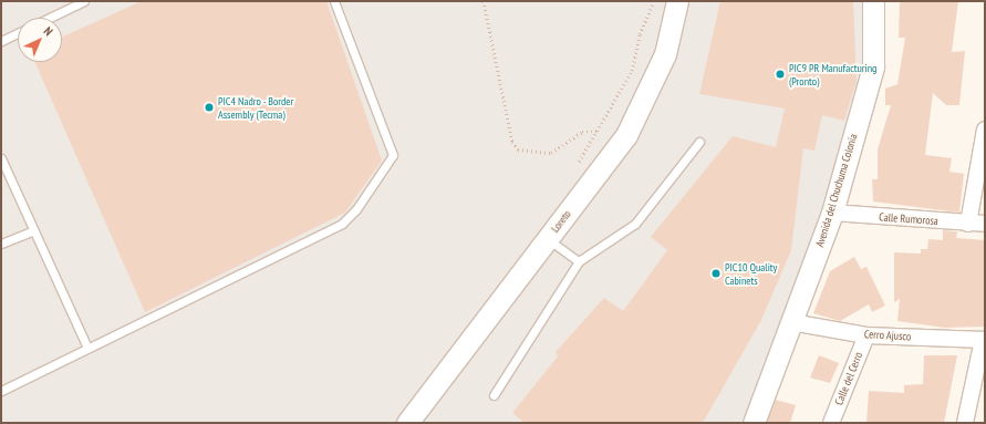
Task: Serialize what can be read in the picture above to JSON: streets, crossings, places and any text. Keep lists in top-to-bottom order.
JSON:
{
  "streets": {
    "street": [
      "Avenida del Chuchuma Colonia",
      "Calle Rumorosa",
      "Loreto",
      "Cerro Ajusco",
      "Calle del Cerro"
    ]
  },
  "crossings": [
    ["Avenida del Chuchuma Colonia", "Calle Rumorosa"],
    ["Avenida del Chuchuma Colonia", "Cerro Ajusco"],
    ["Cerro Ajusco", "Calle del Cerro"]
  ],
  "places": ["PIC9 PR Manufacturing (Pronto)", "PIC4 Nadro - Border Assembly (Tecma)", "PIC10 Quality Cabinets"],
  "north": "top right"
}
